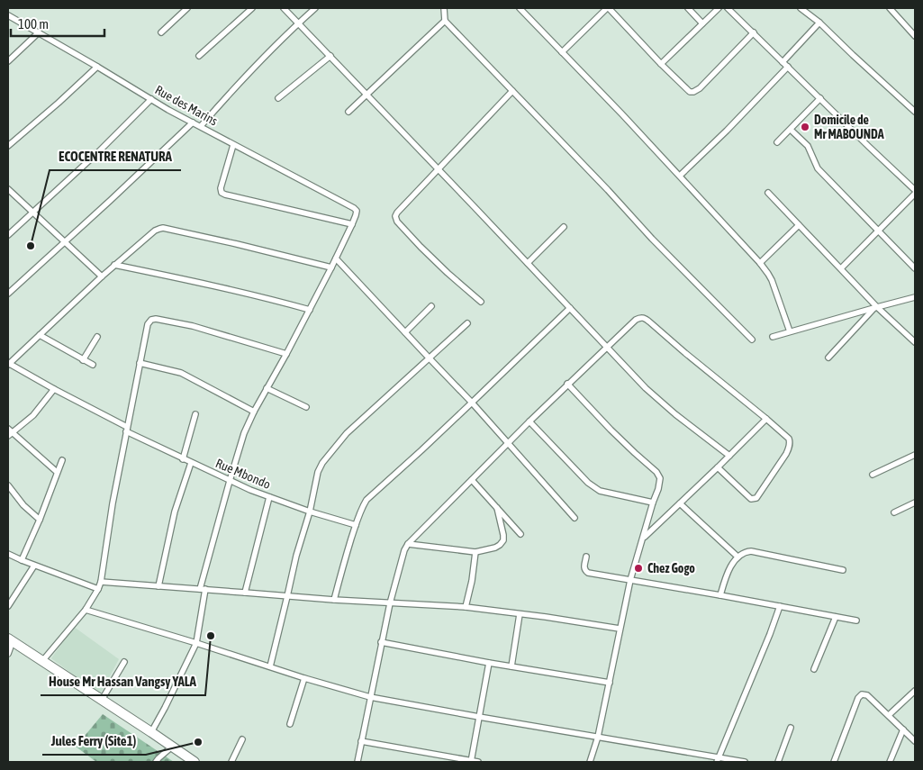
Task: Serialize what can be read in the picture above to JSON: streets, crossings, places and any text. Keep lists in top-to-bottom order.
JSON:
{
  "streets": {
    "street": ["Rue des Marins", "Rue Mbondo"]
  },
  "places": [
    "Domicile de Mr MABOUNDA",
    "ECOCENTRE RENATURA",
    "Chez Gogo",
    "House Mr Hassan Vangsy YALA",
    "Jules Ferry (Site1)"
  ],
  "scale_bar": "100 m"
}
